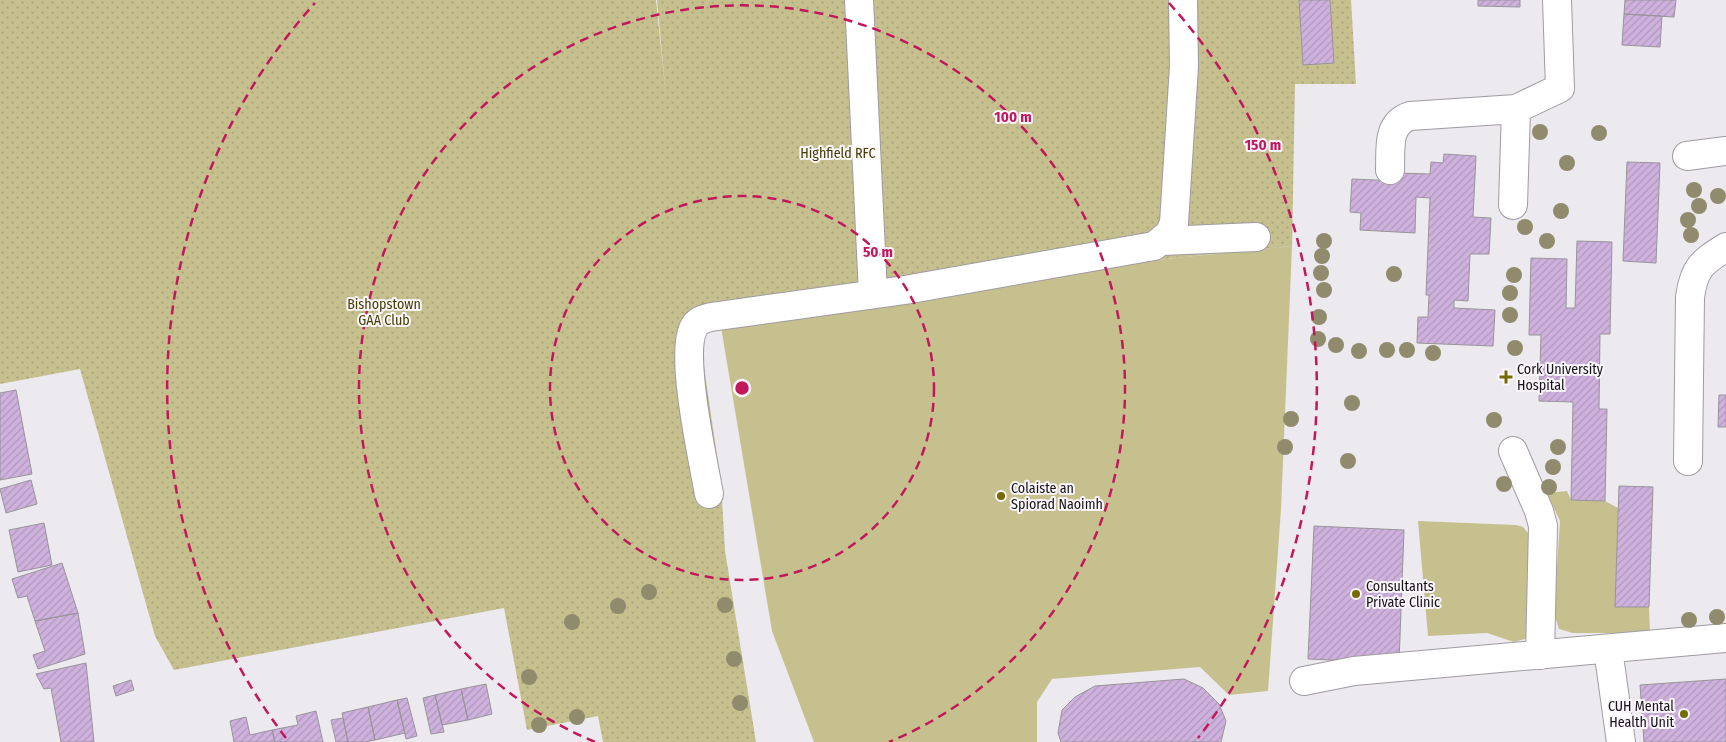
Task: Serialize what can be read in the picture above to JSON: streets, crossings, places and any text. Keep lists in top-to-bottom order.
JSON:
{
  "parks": ["Highfield RFC", "Bishopstown GAA Club"],
  "places": {
    "health": ["Cork University Hospital"],
    "other": ["Colaiste an Spiorad Naoimh", "Consultants Private Clinic", "CUH Mental Health Unit"]
  },
  "rings": ["100 m", "150 m", "50 m"]
}
